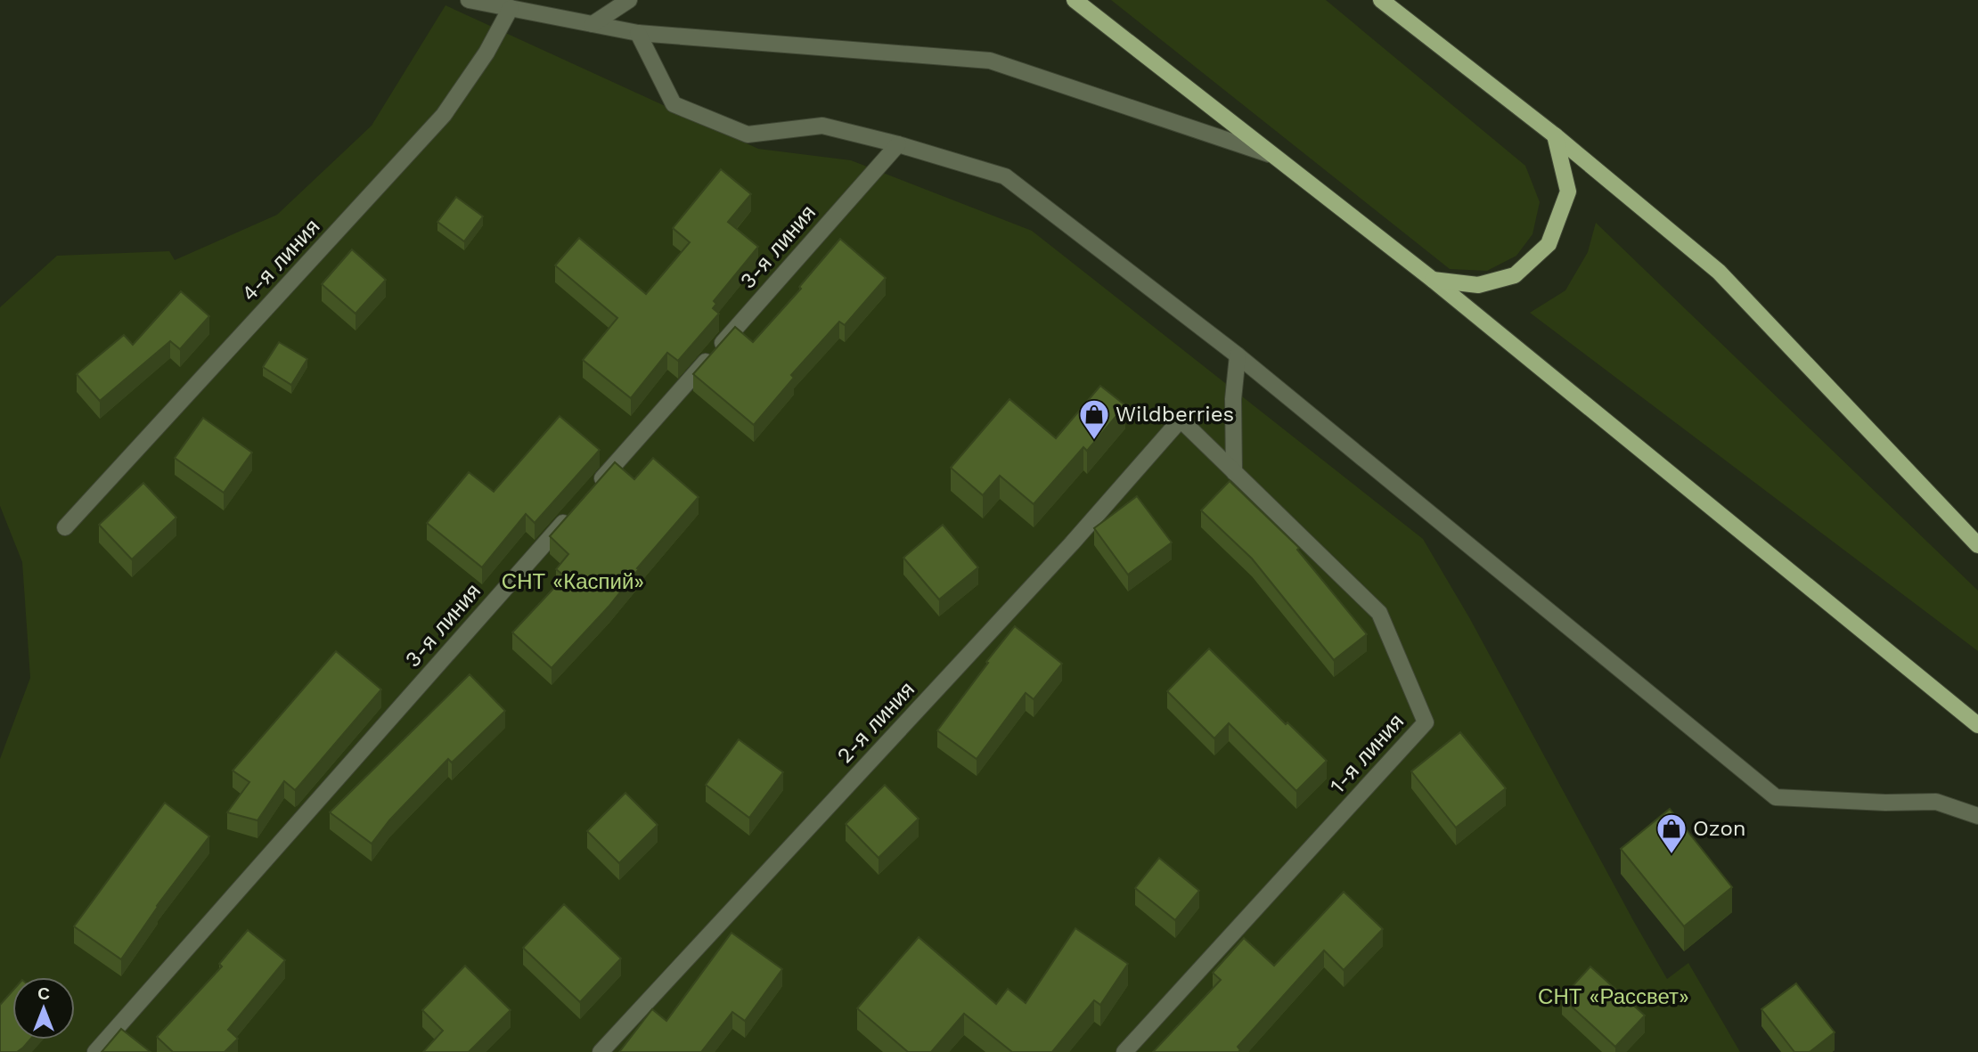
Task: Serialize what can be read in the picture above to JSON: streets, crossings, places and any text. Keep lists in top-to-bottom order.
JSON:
{
  "streets": {
    "street": [
      "3-я линия",
      "4-я линия",
      "2-я линия",
      "1-я линия"
    ]
  },
  "crossings": [
    ["2-я линия", "1-я линия"]
  ],
  "parks": ["СНТ «Каспий»", "СНТ «Рассвет»"],
  "places": {
    "shop": ["Wildberries", "Ozon"]
  },
  "north": "top"
}
